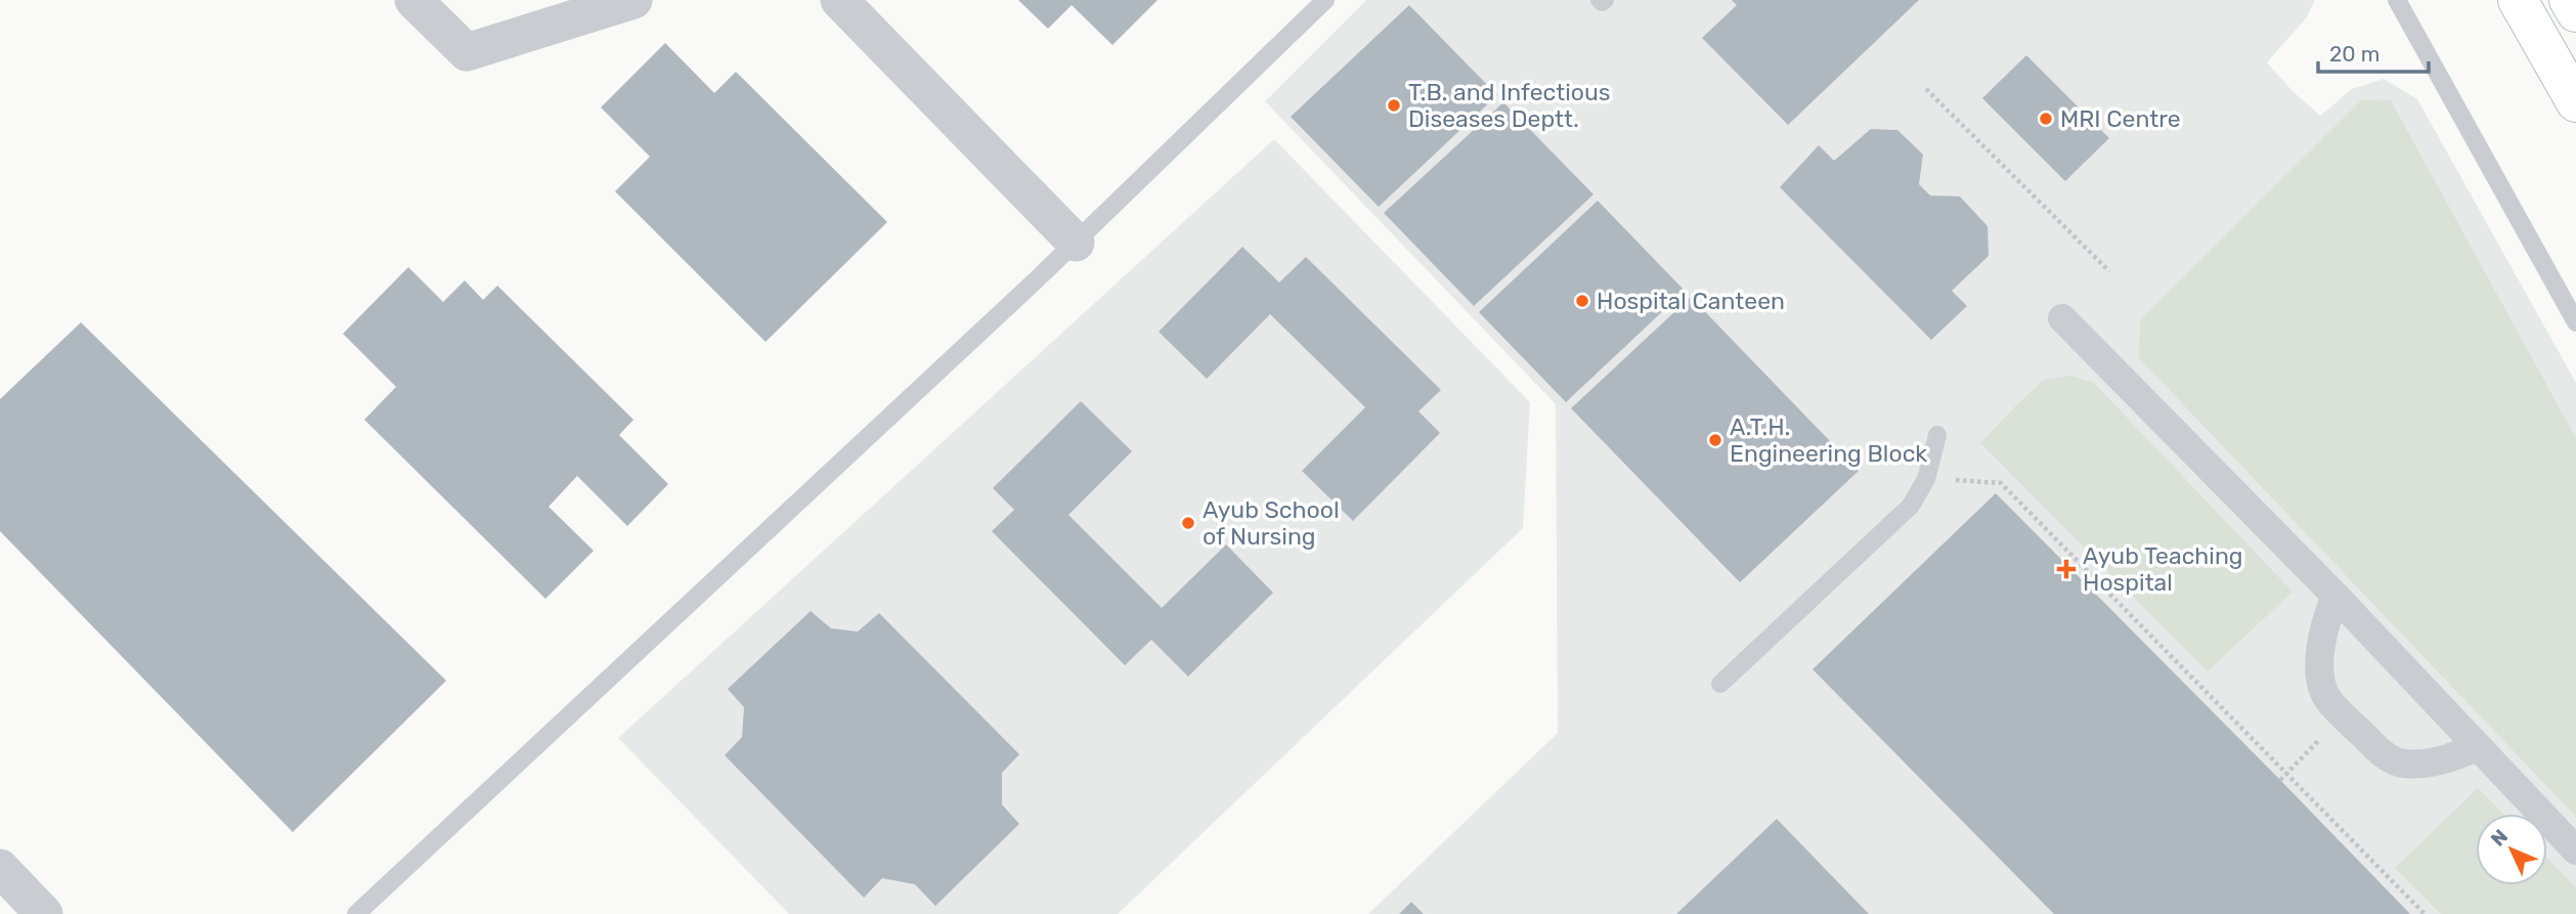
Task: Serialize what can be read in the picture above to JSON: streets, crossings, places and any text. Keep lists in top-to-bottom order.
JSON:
{
  "places": {
    "other": [
      "T.B. and Infectious Diseases Deptt.",
      "MRI Centre",
      "Hospital Canteen",
      "A.T.H. Engineering Block",
      "Ayub School of Nursing"
    ],
    "health": ["Ayub Teaching Hospital"]
  },
  "scale_bar": "20 m",
  "north": "top left"
}
